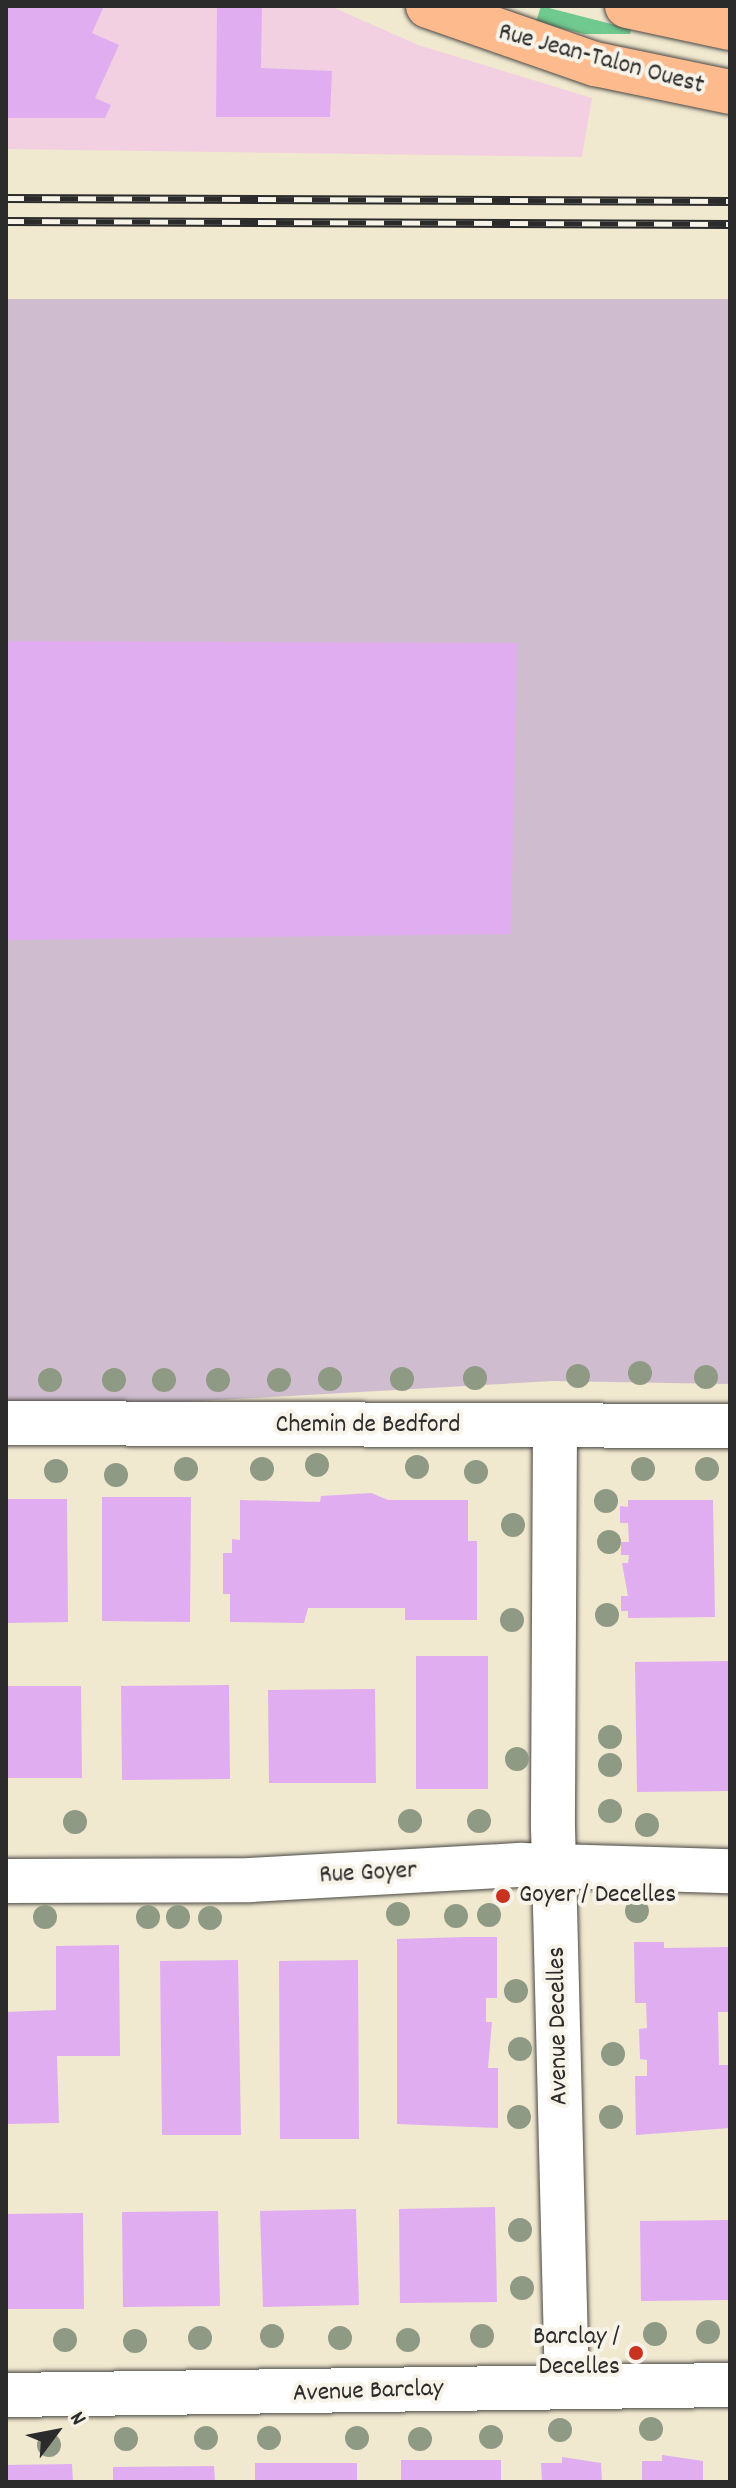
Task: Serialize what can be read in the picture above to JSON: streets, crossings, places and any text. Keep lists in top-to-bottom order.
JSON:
{
  "streets": {
    "main road": ["Rue Jean-Talon Ouest"],
    "street": [
      "Chemin de Bedford",
      "Rue Goyer",
      "Avenue Decelles",
      "Avenue Barclay"
    ]
  },
  "crossings": [
    ["Chemin de Bedford", "Avenue Decelles"],
    ["Rue Goyer", "Avenue Decelles"],
    ["Avenue Decelles", "Avenue Barclay"]
  ],
  "places": ["Goyer / Decelles", "Barclay / Decelles"],
  "north": "top right"
}
